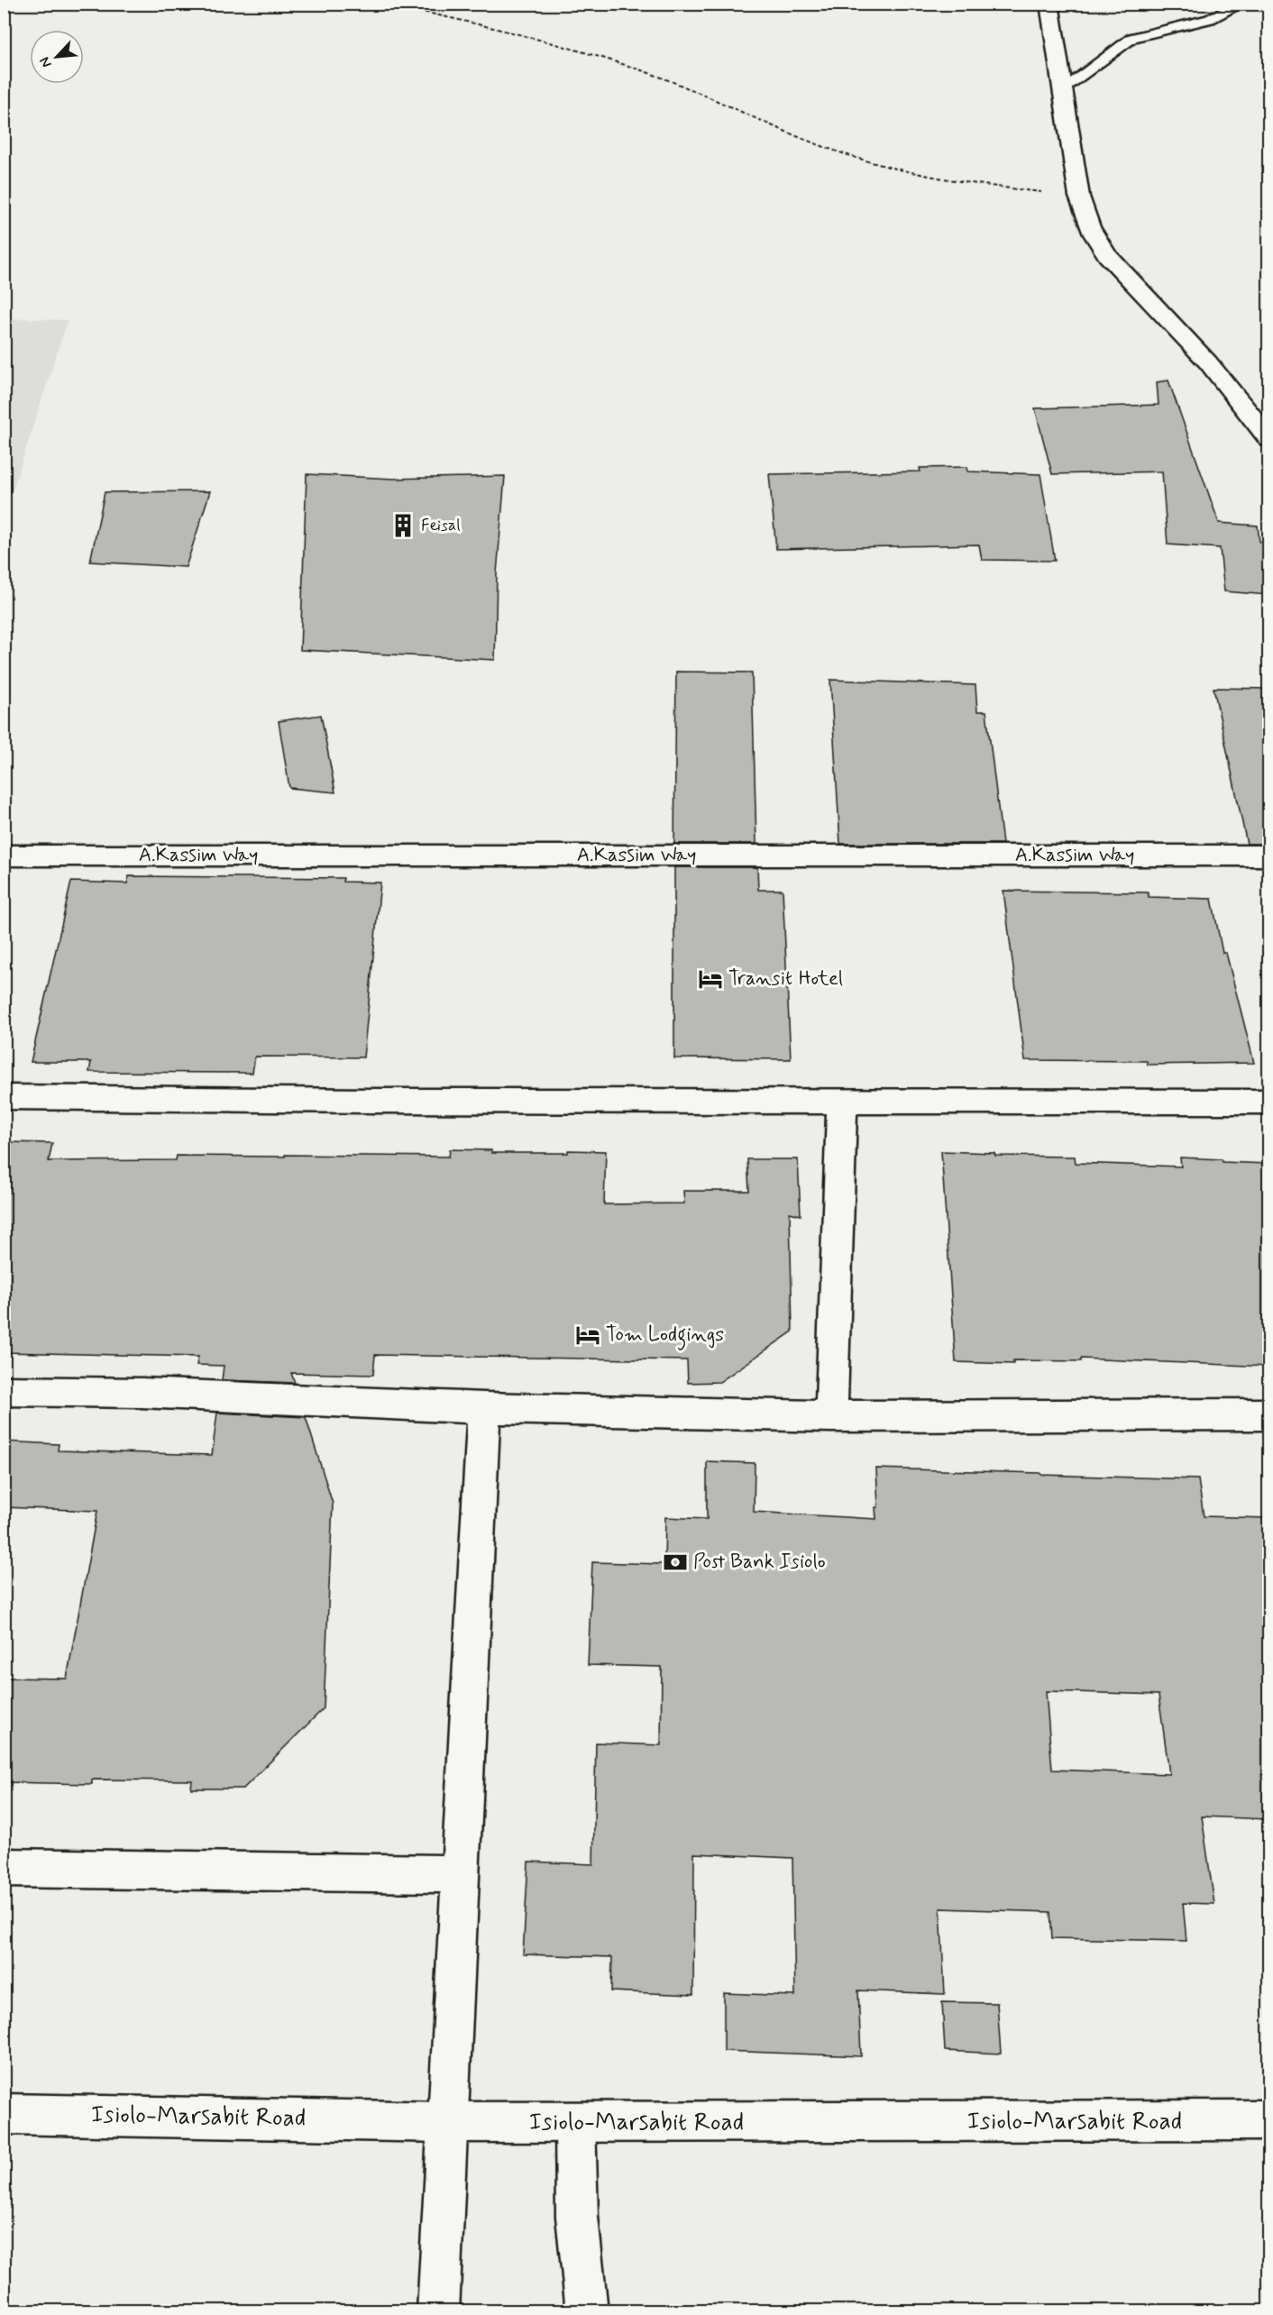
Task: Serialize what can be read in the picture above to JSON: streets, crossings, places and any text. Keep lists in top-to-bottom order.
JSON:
{
  "streets": {
    "main road": ["A.Kassim Way", "Isiolo-Marsabit Road"]
  },
  "places": {
    "building": ["Feisal"],
    "hotel": ["Transit Hotel", "Tom Lodgings"],
    "bank": ["Post Bank Isiolo"]
  },
  "north": "bottom left"
}
